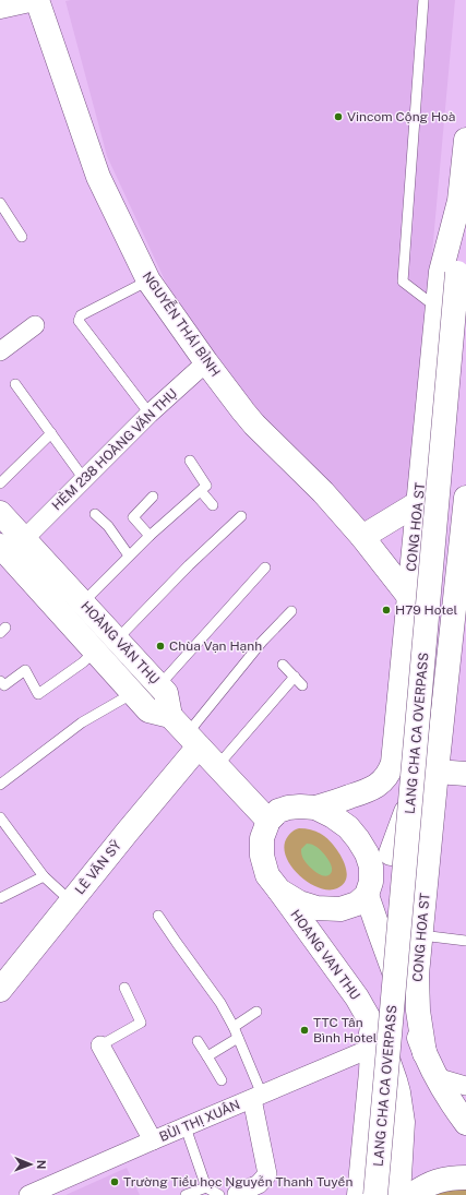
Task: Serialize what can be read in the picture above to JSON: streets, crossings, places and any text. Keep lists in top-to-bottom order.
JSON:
{
  "streets": {
    "main road": [
      "NGUYỄN THÁI BÌNH",
      "CONG HOA ST",
      "HOÀNG VĂN THỤ",
      "LANG CHA CA OVERPASS",
      "LÊ VĂN SỸ",
      "HOANG VAN THU"
    ],
    "street": ["HẺM 238 HOÀNG VĂN THỤ", "BÙI THỊ XUÂN"]
  },
  "crossings": [
    ["NGUYỄN THÁI BÌNH", "HẺM 238 HOÀNG VĂN THỤ"],
    ["NGUYỄN THÁI BÌNH", "CONG HOA ST"],
    ["HẺM 238 HOÀNG VĂN THỤ", "HOÀNG VĂN THỤ"],
    ["CONG HOA ST", "LANG CHA CA OVERPASS"],
    ["CONG HOA ST", "HOANG VAN THU"]
  ],
  "places": [
    "Vincom Cộng Hoà",
    "H79 Hotel",
    "Chùa Vạn Hạnh",
    "TTC Tân Bình Hotel",
    "Trường Tiểu học Nguyễn Thanh Tuyền"
  ],
  "north": "right"
}
